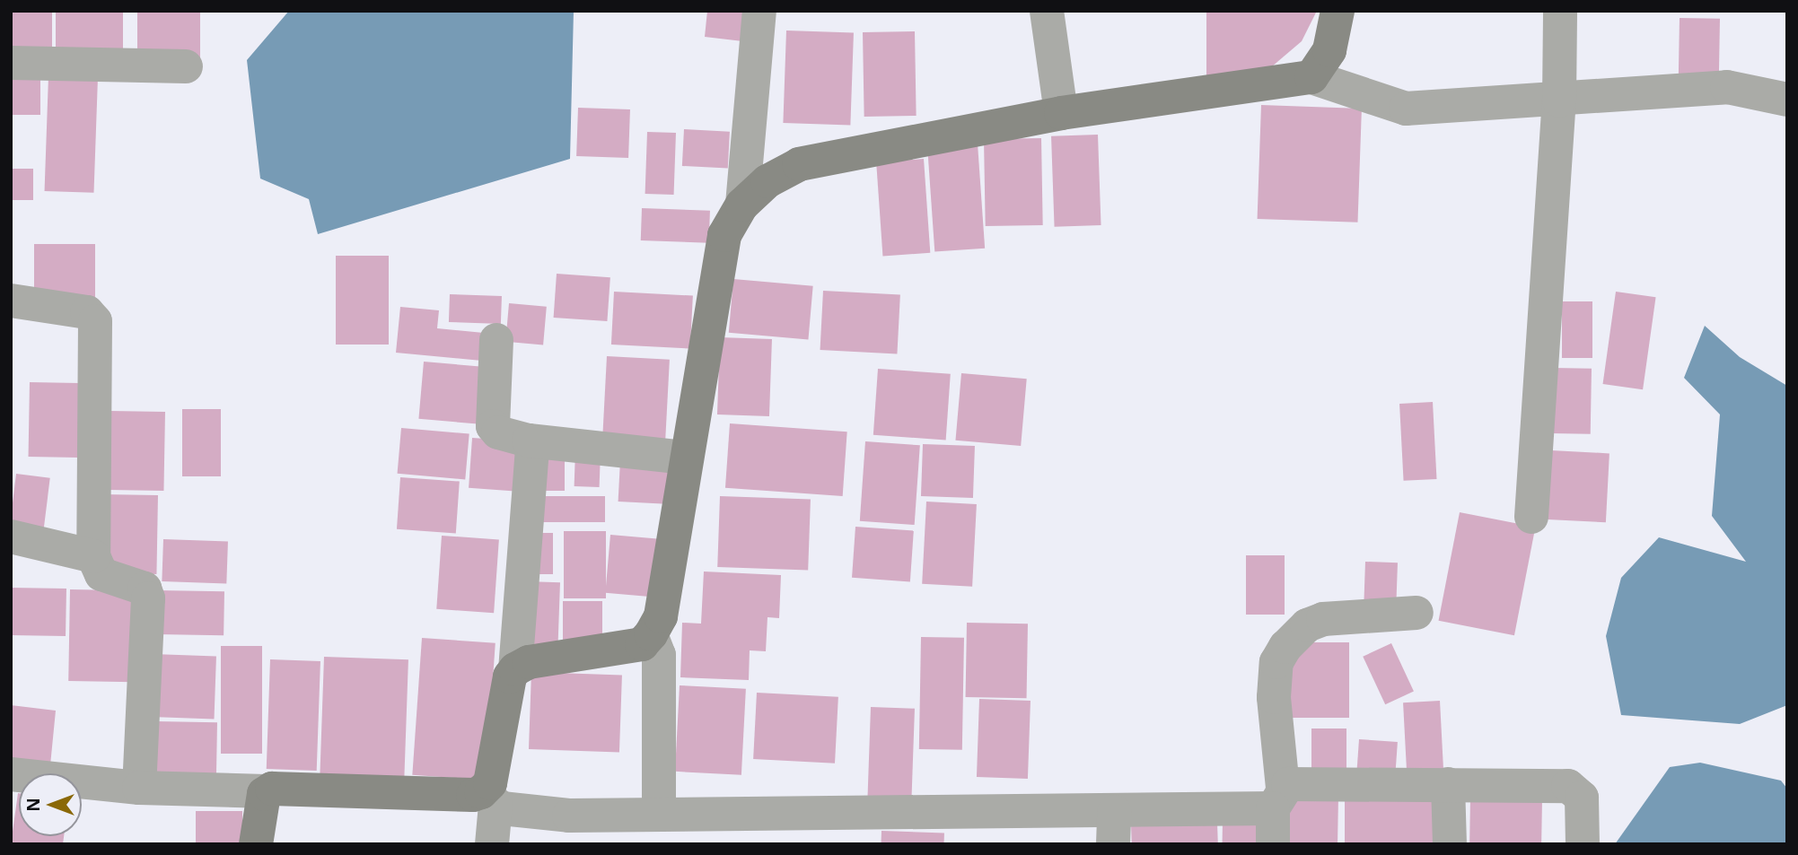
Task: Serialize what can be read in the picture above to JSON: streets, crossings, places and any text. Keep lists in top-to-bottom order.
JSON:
{
  "north": "left"
}
